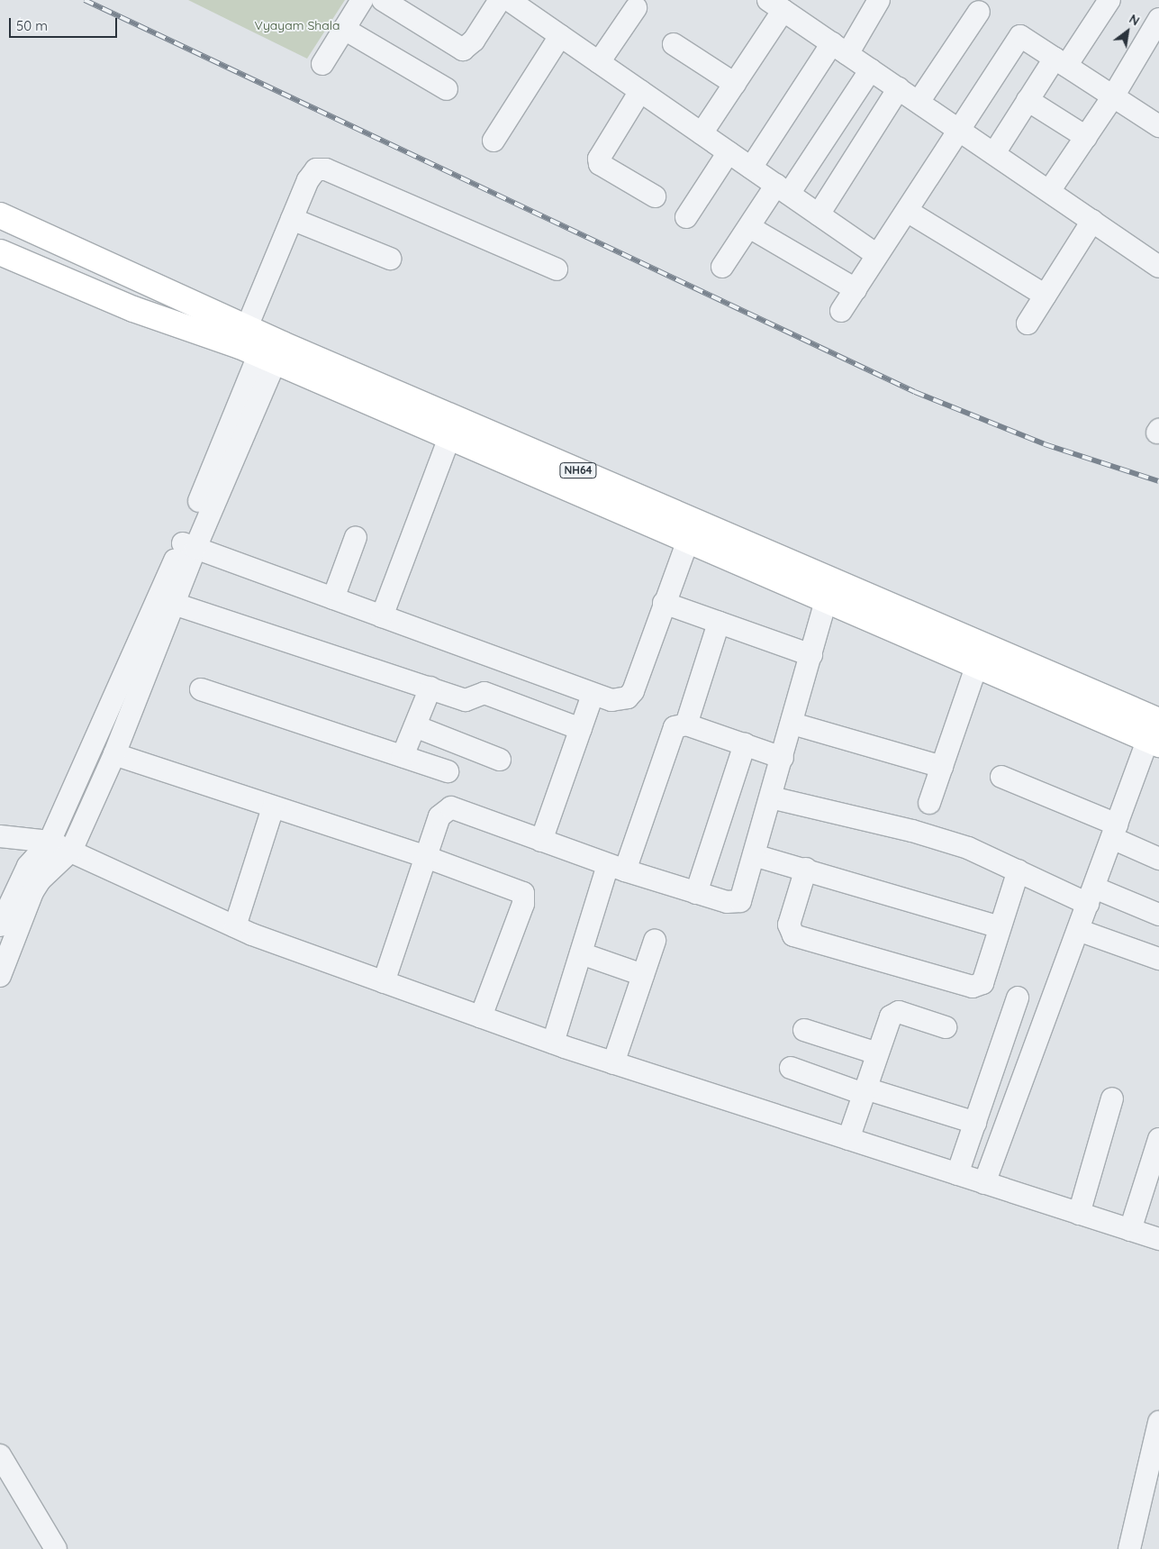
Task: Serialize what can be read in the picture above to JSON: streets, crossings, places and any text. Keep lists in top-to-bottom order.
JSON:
{
  "streets": {
    "highway": ["NH64"]
  },
  "parks": ["Vyayam Shala"],
  "scale_bar": "50 m",
  "north": "top right"
}
